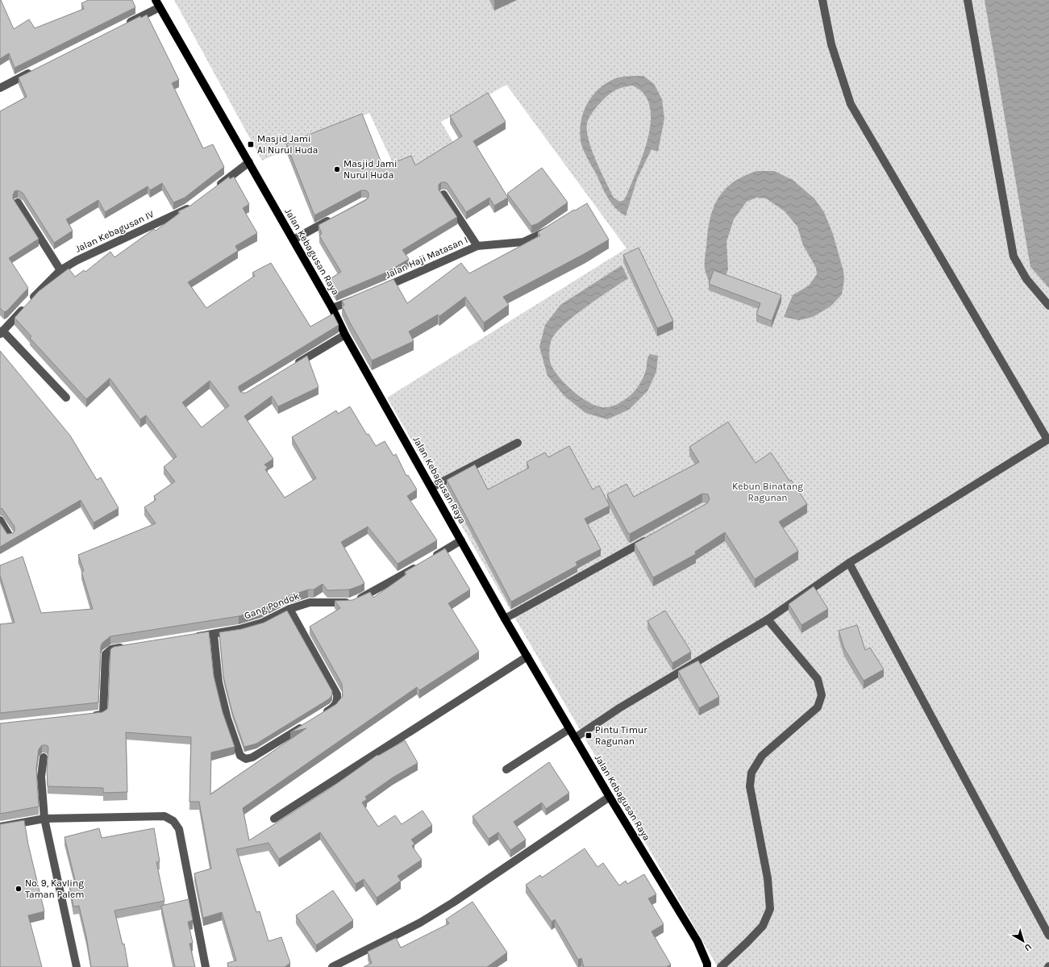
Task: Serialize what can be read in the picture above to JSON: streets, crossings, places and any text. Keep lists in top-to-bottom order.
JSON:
{
  "streets": {
    "main road": ["Jalan Kebagusan Raya"],
    "street": ["Jalan Kebagusan IV", "Jalan Haji Matasan I", "Gang Pondok"]
  },
  "parks": ["Kebun Binatang Ragunan"],
  "places": {
    "transit": ["Masjid Jami Al Nurul Huda", "Pintu Timur Ragunan"],
    "other": ["Masjid Jami Nurul Huda", "No. 9, Kavling Taman Palem"]
  },
  "north": "bottom right"
}
